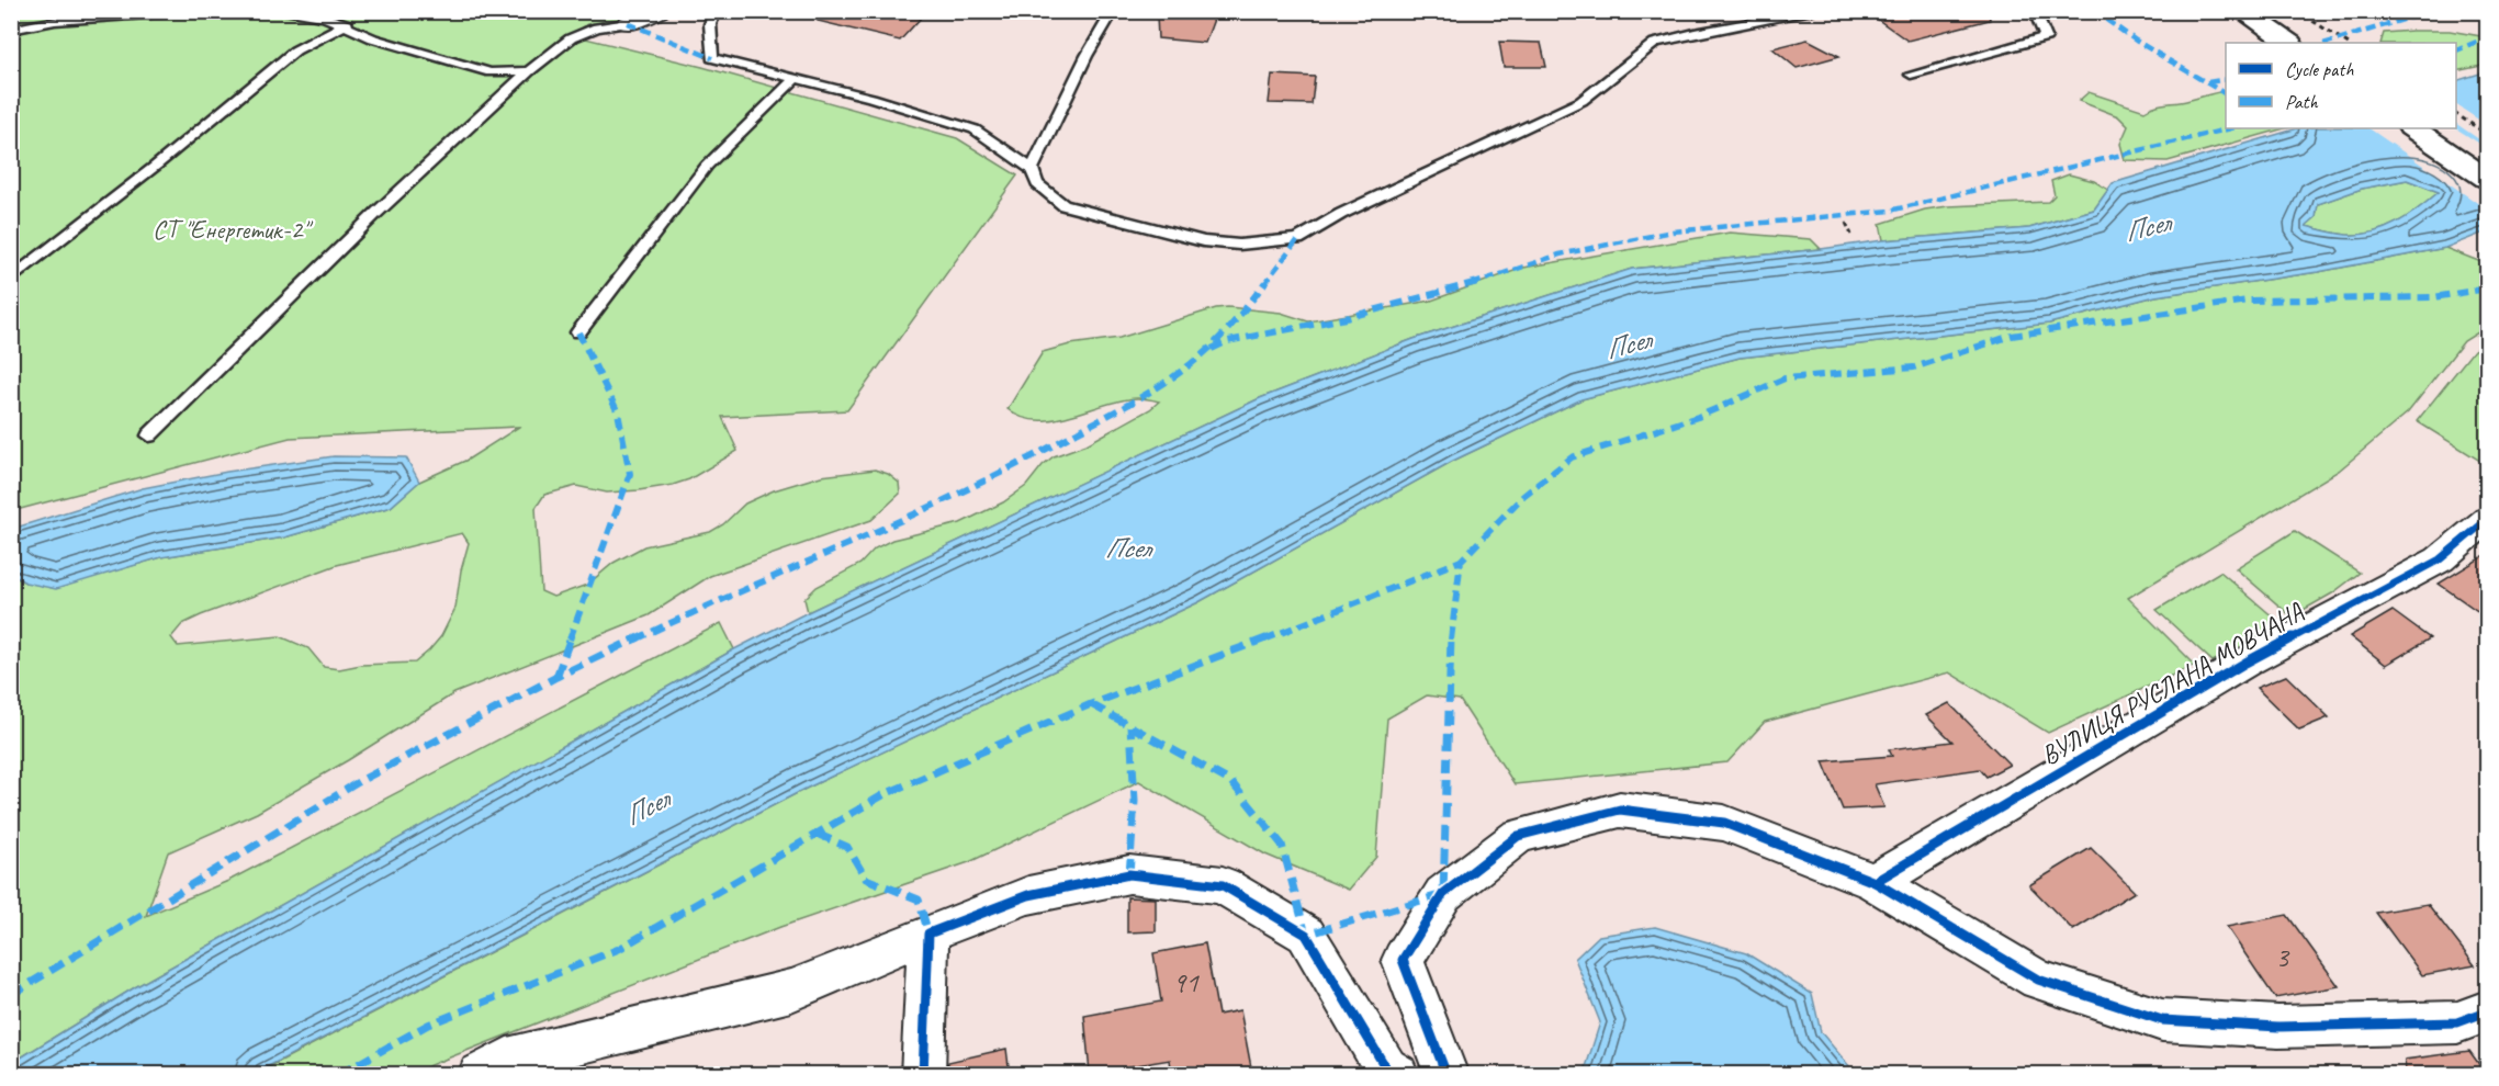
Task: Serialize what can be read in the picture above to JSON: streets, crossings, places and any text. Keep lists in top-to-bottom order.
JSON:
{
  "streets": {
    "street": ["ВУЛИЦЯ РУСЛАНА МОВЧАНА"]
  },
  "water": ["Псел"],
  "parks": ["СТ \"Енергетик-2\""],
  "house_numbers": ["3", "91"],
  "legend": ["Cycle path", "Path"]
}
